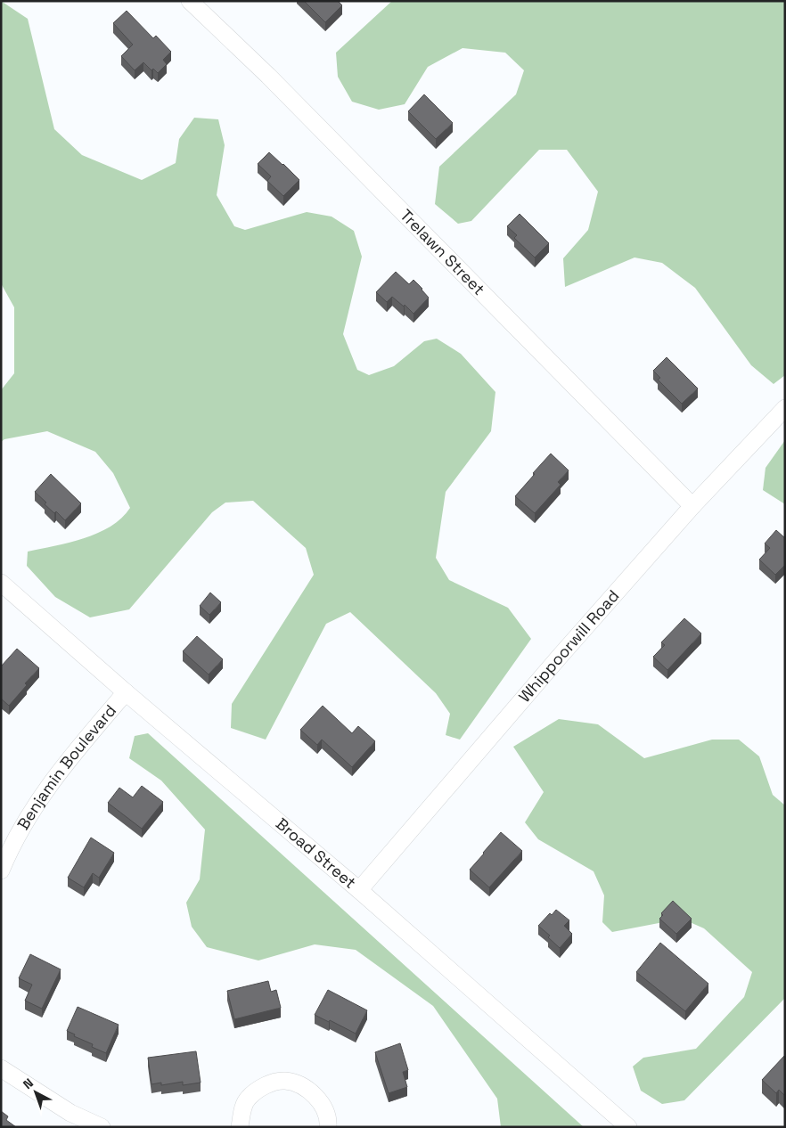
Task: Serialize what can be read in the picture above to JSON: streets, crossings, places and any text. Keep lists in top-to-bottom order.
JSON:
{
  "streets": {
    "street": [
      "Trelawn Street",
      "Whippoorwill Road",
      "Benjamin Boulevard",
      "Broad Street"
    ]
  },
  "crossings": [
    ["Trelawn Street", "Whippoorwill Road"],
    ["Whippoorwill Road", "Broad Street"],
    ["Benjamin Boulevard", "Broad Street"]
  ],
  "north": "top left"
}
